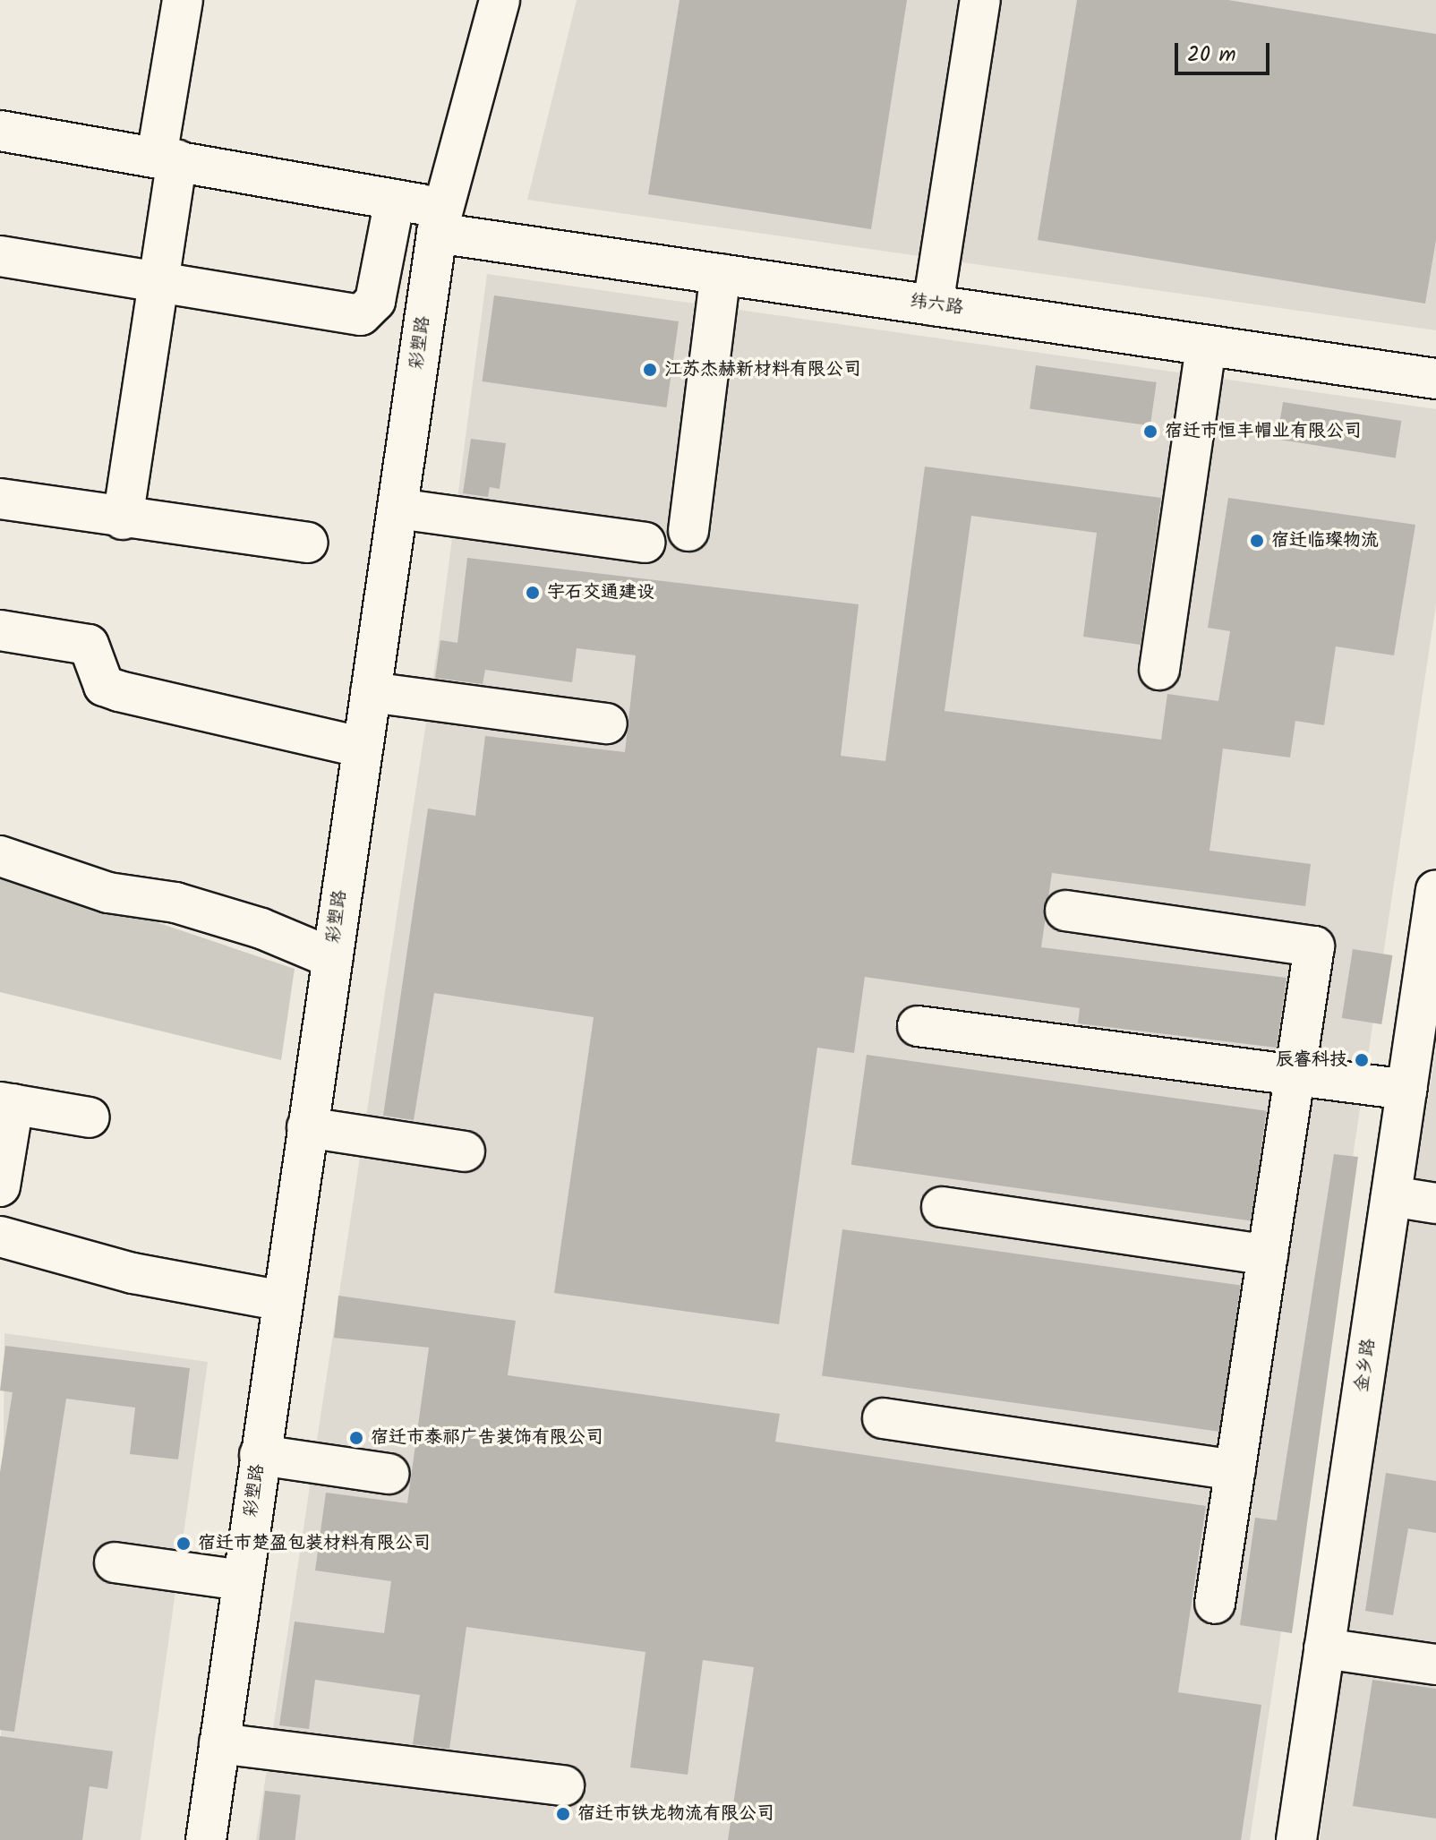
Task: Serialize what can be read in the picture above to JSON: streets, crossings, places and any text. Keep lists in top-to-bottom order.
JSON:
{
  "streets": {
    "street": ["纬六路", "彩塑路", "金乡路"]
  },
  "crossings": [
    ["纬六路", "彩塑路"]
  ],
  "places": [
    "江苏杰赫新材料有限公司",
    "宿迁市恒丰帽业有限公司",
    "宿迁临璨物流",
    "宇石交通建设",
    "辰睿科技",
    "宿迁市泰祁广告装饰有限公司",
    "宿迁市楚盈包装材料有限公司",
    "宿迁市铁龙物流有限公司"
  ],
  "scale_bar": "20 m"
}
